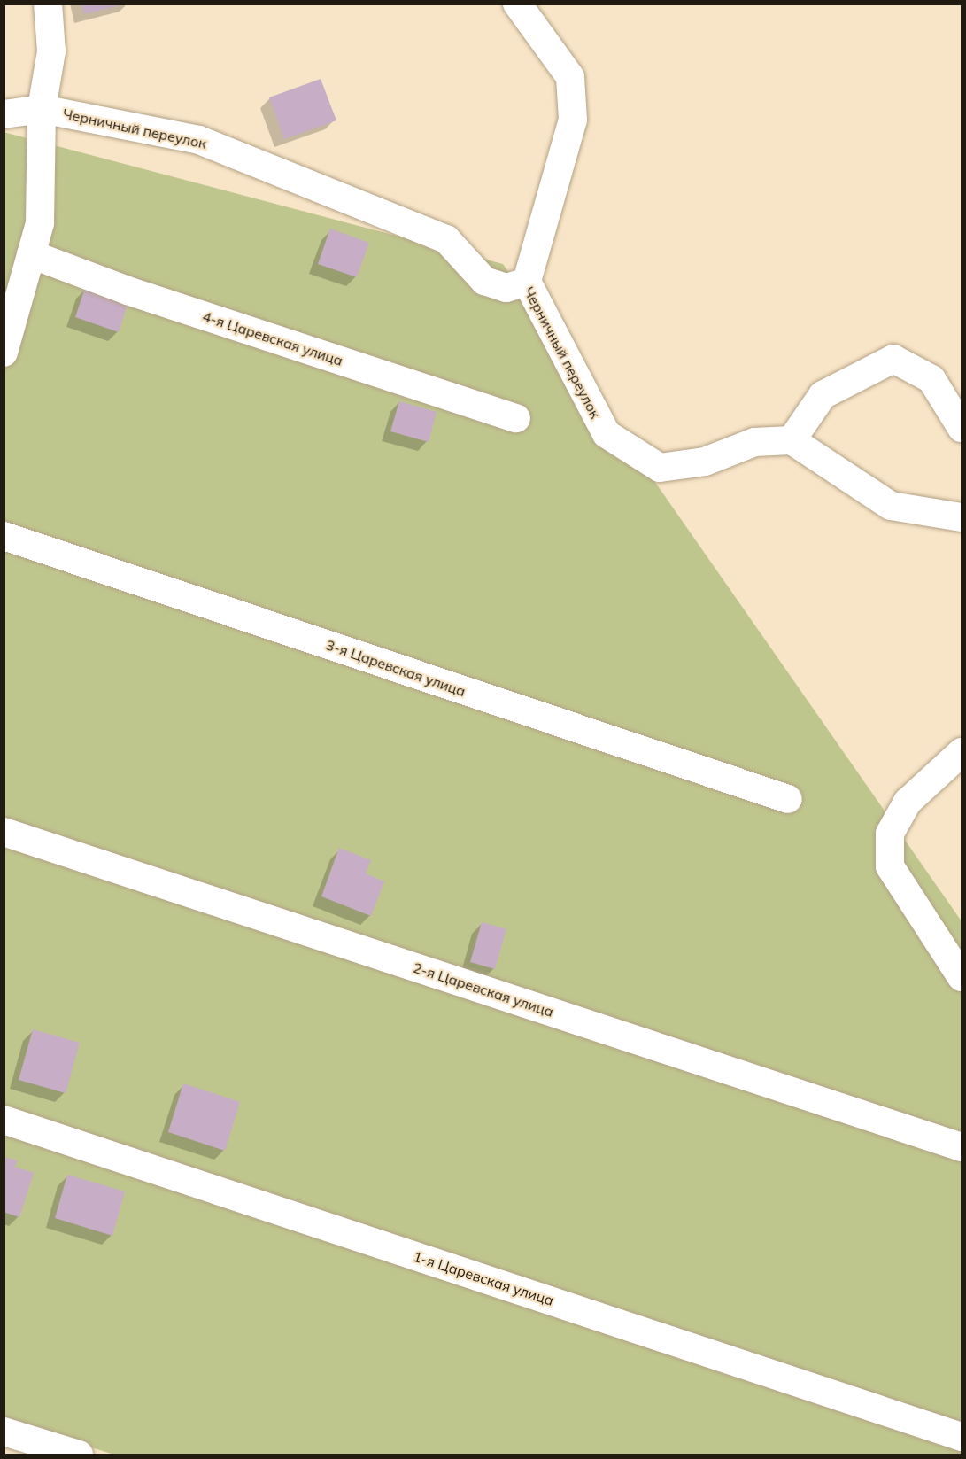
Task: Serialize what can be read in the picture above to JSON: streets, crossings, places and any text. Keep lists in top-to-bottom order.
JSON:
{
  "streets": {
    "street": [
      "Черничный переулок",
      "4-я Царевская улица",
      "3-я Царевская улица",
      "2-я Царевская улица",
      "1-я Царевская улица"
    ]
  }
}
